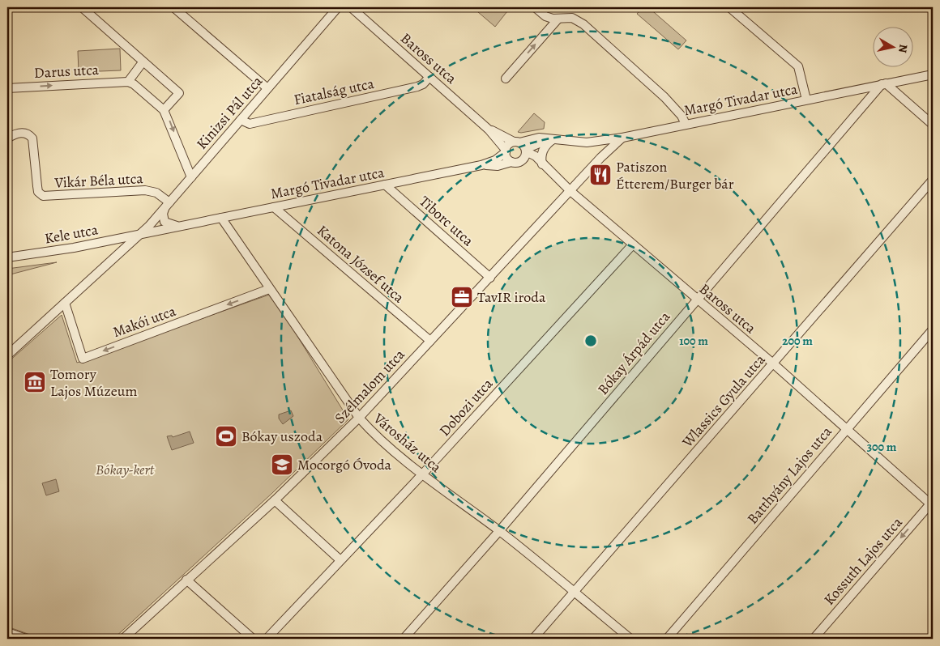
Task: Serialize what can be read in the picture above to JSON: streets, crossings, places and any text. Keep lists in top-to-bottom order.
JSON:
{
  "streets": {
    "street": [
      "Baross utca",
      "Darus utca",
      "Fiatalság utca",
      "Margó Tivadar utca",
      "Kinizsi Pál utca",
      "Vikár Béla utca",
      "Tiborc utca",
      "Kele utca",
      "Katona József utca",
      "Makói utca",
      "Bókay Árpád utca",
      "Szélmalom utca",
      "Wlassics Gyula utca",
      "Dobozi utca",
      "Városház utca",
      "Batthyány Lajos utca",
      "Kossuth Lajos utca"
    ]
  },
  "crossings": [
    ["Baross utca", "Fiatalság utca"],
    ["Baross utca", "Margó Tivadar utca"],
    ["Baross utca", "Bókay Árpád utca"],
    ["Baross utca", "Szélmalom utca"],
    ["Baross utca", "Wlassics Gyula utca"],
    ["Baross utca", "Dobozi utca"],
    ["Baross utca", "Batthyány Lajos utca"],
    ["Baross utca", "Kossuth Lajos utca"],
    ["Fiatalság utca", "Kinizsi Pál utca"],
    ["Margó Tivadar utca", "Kinizsi Pál utca"],
    ["Margó Tivadar utca", "Tiborc utca"],
    ["Margó Tivadar utca", "Kele utca"],
    ["Margó Tivadar utca", "Katona József utca"],
    ["Margó Tivadar utca", "Bókay Árpád utca"],
    ["Margó Tivadar utca", "Szélmalom utca"],
    ["Margó Tivadar utca", "Városház utca"],
    ["Kinizsi Pál utca", "Vikár Béla utca"],
    ["Kinizsi Pál utca", "Kele utca"],
    ["Tiborc utca", "Szélmalom utca"],
    ["Katona József utca", "Szélmalom utca"],
    ["Makói utca", "Városház utca"],
    ["Bókay Árpád utca", "Városház utca"],
    ["Szélmalom utca", "Városház utca"],
    ["Wlassics Gyula utca", "Városház utca"],
    ["Dobozi utca", "Városház utca"]
  ],
  "one_way": ["Darus utca", "Kossuth Lajos utca"],
  "parks": ["Bókay-kert"],
  "places": {
    "restaurant": ["Patiszon Étterem/Burger bár"],
    "office": ["TavIR iroda"],
    "museum": ["Tomory Lajos Múzeum"],
    "sports": ["Bókay uszoda"],
    "school or university": ["Mocorgó Óvoda"]
  },
  "north": "right",
  "rings": ["100 m", "200 m", "300 m"]
}
